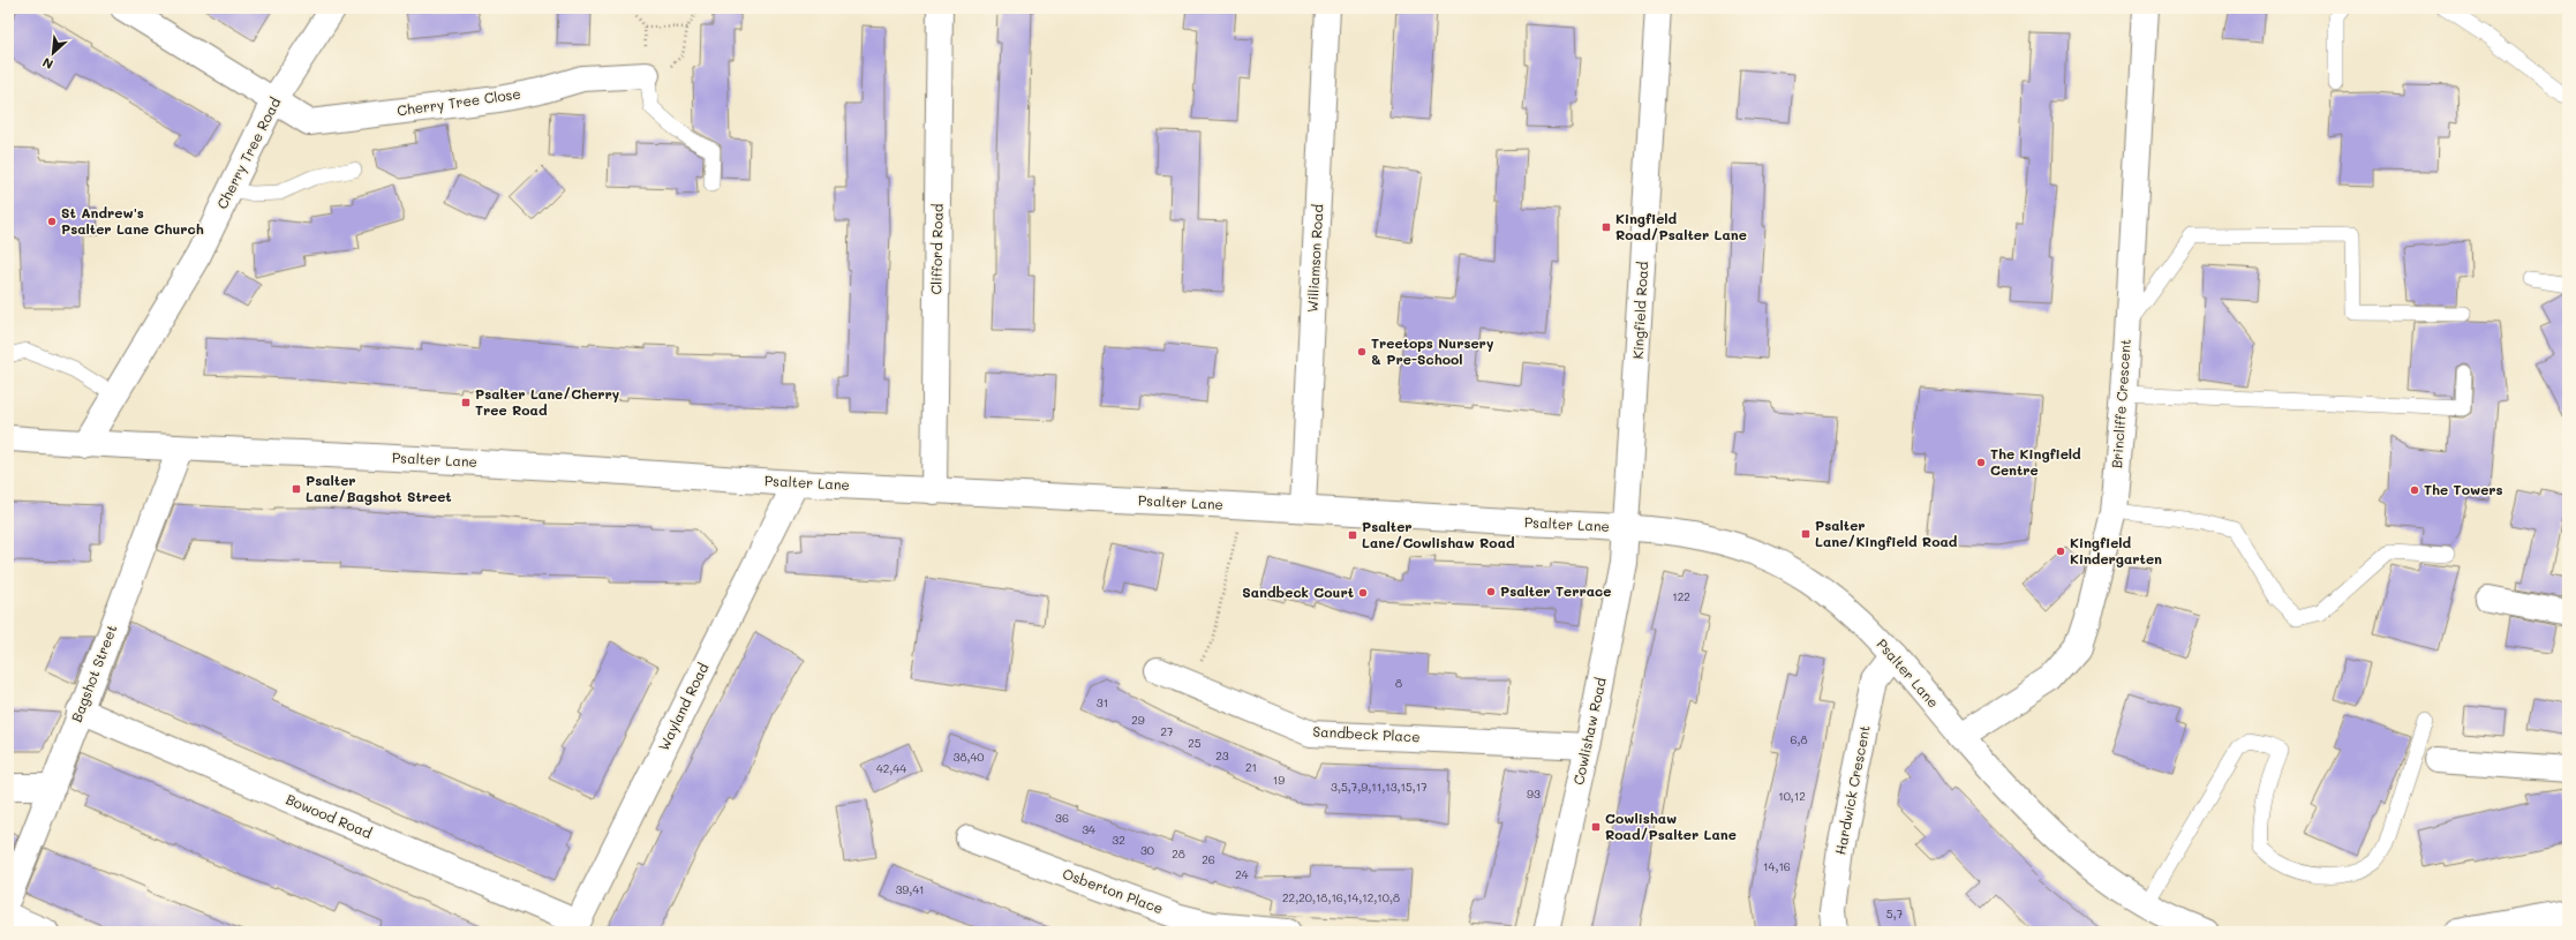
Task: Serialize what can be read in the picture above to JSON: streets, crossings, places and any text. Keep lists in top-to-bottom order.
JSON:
{
  "streets": {
    "street": [
      "Cherry Tree Close",
      "Cherry Tree Road",
      "Clifford Road",
      "Williamson Road",
      "Kingfield Road",
      "Brincliffe Crescent",
      "Psalter Lane",
      "Bagshot Street",
      "Wayland Road",
      "Cowlishaw Road",
      "Sandbeck Place",
      "Hardwick Crescent",
      "Bowood Road",
      "Osberton Place"
    ]
  },
  "crossings": [
    ["Cherry Tree Close", "Cherry Tree Road"],
    ["Cherry Tree Road", "Psalter Lane"],
    ["Clifford Road", "Psalter Lane"],
    ["Williamson Road", "Psalter Lane"],
    ["Kingfield Road", "Psalter Lane"],
    ["Kingfield Road", "Cowlishaw Road"],
    ["Brincliffe Crescent", "Psalter Lane"],
    ["Psalter Lane", "Bagshot Street"],
    ["Psalter Lane", "Wayland Road"],
    ["Psalter Lane", "Cowlishaw Road"],
    ["Psalter Lane", "Hardwick Crescent"],
    ["Bagshot Street", "Bowood Road"],
    ["Wayland Road", "Bowood Road"],
    ["Cowlishaw Road", "Sandbeck Place"]
  ],
  "places": {
    "other": [
      "St Andrew's Psalter Lane Church",
      "Treetops Nursery & Pre-School",
      "The Kingfield Centre",
      "The Towers",
      "Kingfield Kindergarten",
      "Psalter Terrace",
      "Sandbeck Court"
    ],
    "transit": [
      "Kingfield Road/Psalter Lane",
      "Psalter Lane/Cherry Tree Road",
      "Psalter Lane/Bagshot Street",
      "Psalter Lane/Kingfield Road",
      "Psalter Lane/Cowlishaw Road",
      "Cowlishaw Road/Psalter Lane"
    ]
  },
  "house_numbers": [
    "122",
    "8",
    "31",
    "29",
    "27",
    "6,8",
    "25",
    "23",
    "38,40",
    "21",
    "42,44",
    "19",
    "3,5,7,9,11,13,15,17",
    "93",
    "10,12",
    "36",
    "34",
    "32",
    "30",
    "28",
    "26",
    "14,16",
    "24",
    "39,41",
    "22,20,18,16,14,12,10,8",
    "5,7"
  ],
  "north": "bottom left"
}
